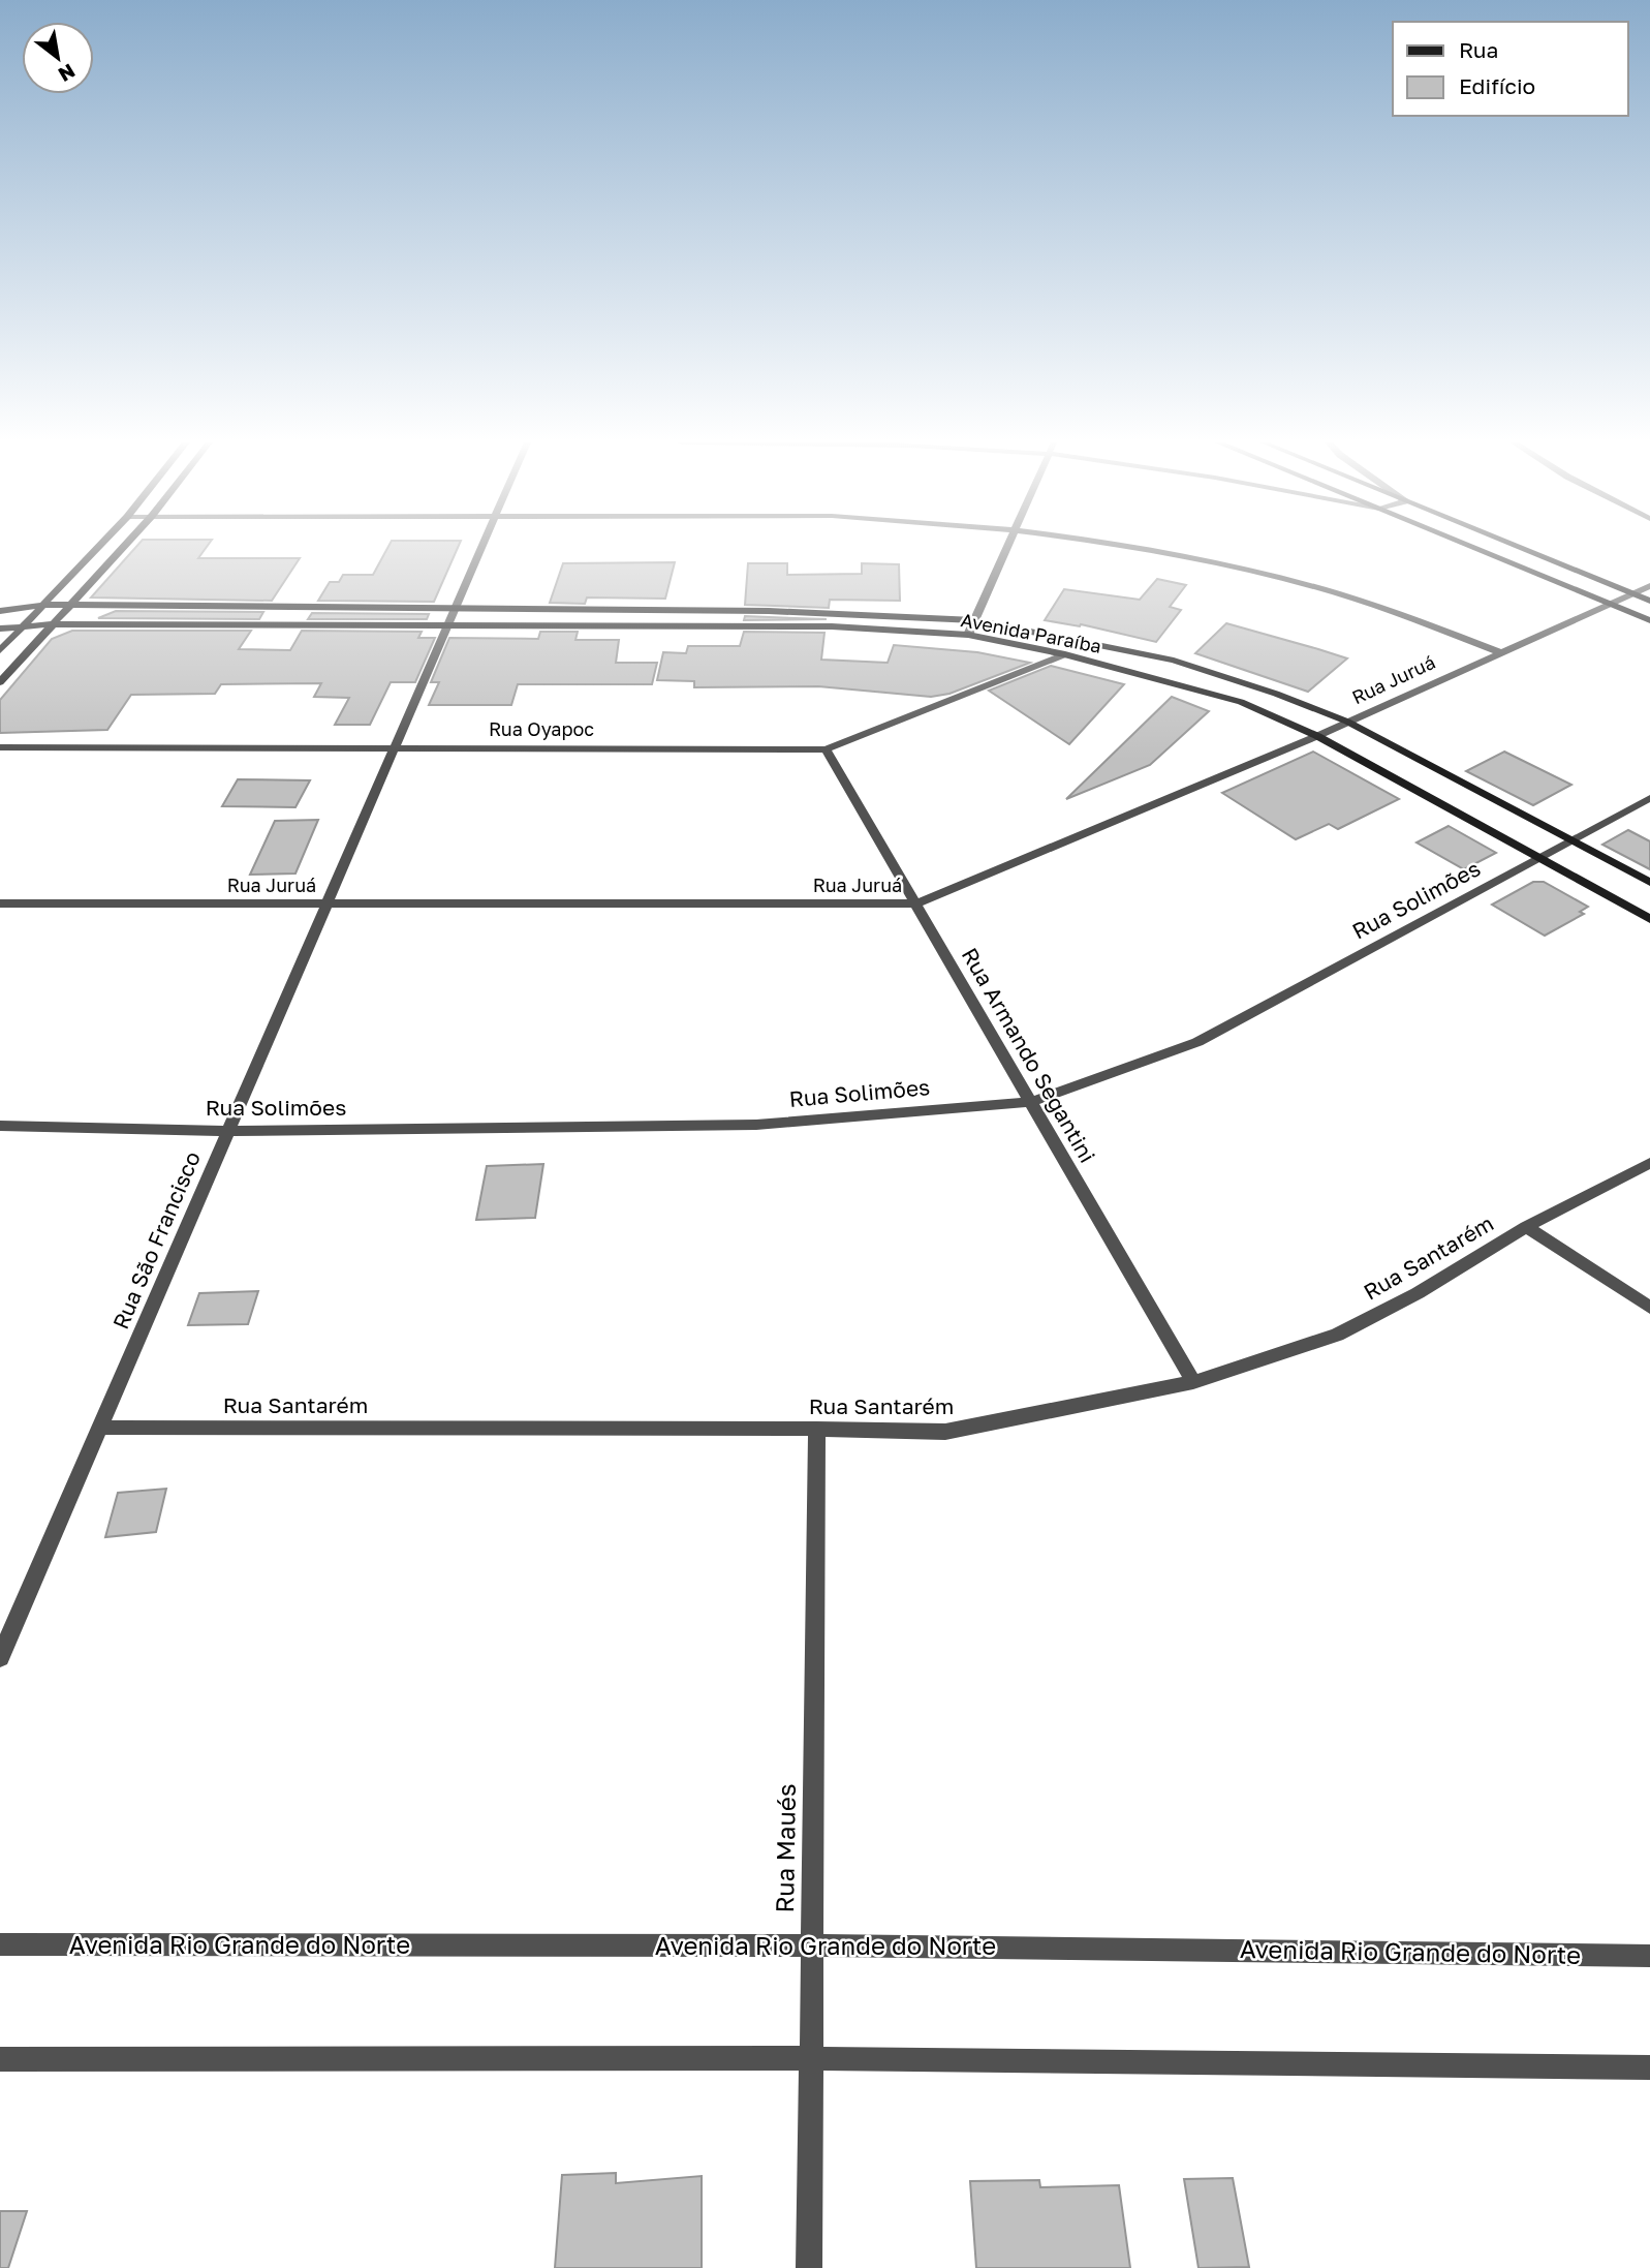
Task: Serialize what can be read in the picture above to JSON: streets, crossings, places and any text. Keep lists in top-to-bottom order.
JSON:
{
  "streets": {
    "main road": ["Avenida Paraíba"],
    "street": [
      "Rua Juruá",
      "Rua Oyapoc",
      "Rua Solimões",
      "Rua Armando Segantini",
      "Rua São Francisco",
      "Rua Santarém",
      "Rua Maués",
      "Avenida Rio Grande do Norte"
    ]
  },
  "crossings": [
    ["Avenida Paraíba", "Rua Juruá"],
    ["Avenida Paraíba", "Rua Oyapoc"],
    ["Avenida Paraíba", "Rua Solimões"],
    ["Avenida Paraíba", "Rua São Francisco"],
    ["Rua Juruá", "Rua Armando Segantini"],
    ["Rua Juruá", "Rua São Francisco"],
    ["Rua Oyapoc", "Rua Armando Segantini"],
    ["Rua Oyapoc", "Rua São Francisco"],
    ["Rua Solimões", "Rua Armando Segantini"],
    ["Rua Solimões", "Rua São Francisco"],
    ["Rua Armando Segantini", "Rua Santarém"],
    ["Rua São Francisco", "Rua Santarém"],
    ["Rua Santarém", "Rua Maués"],
    ["Rua Maués", "Avenida Rio Grande do Norte"]
  ],
  "legend": ["Rua", "Edifício"],
  "north": "bottom right"
}
